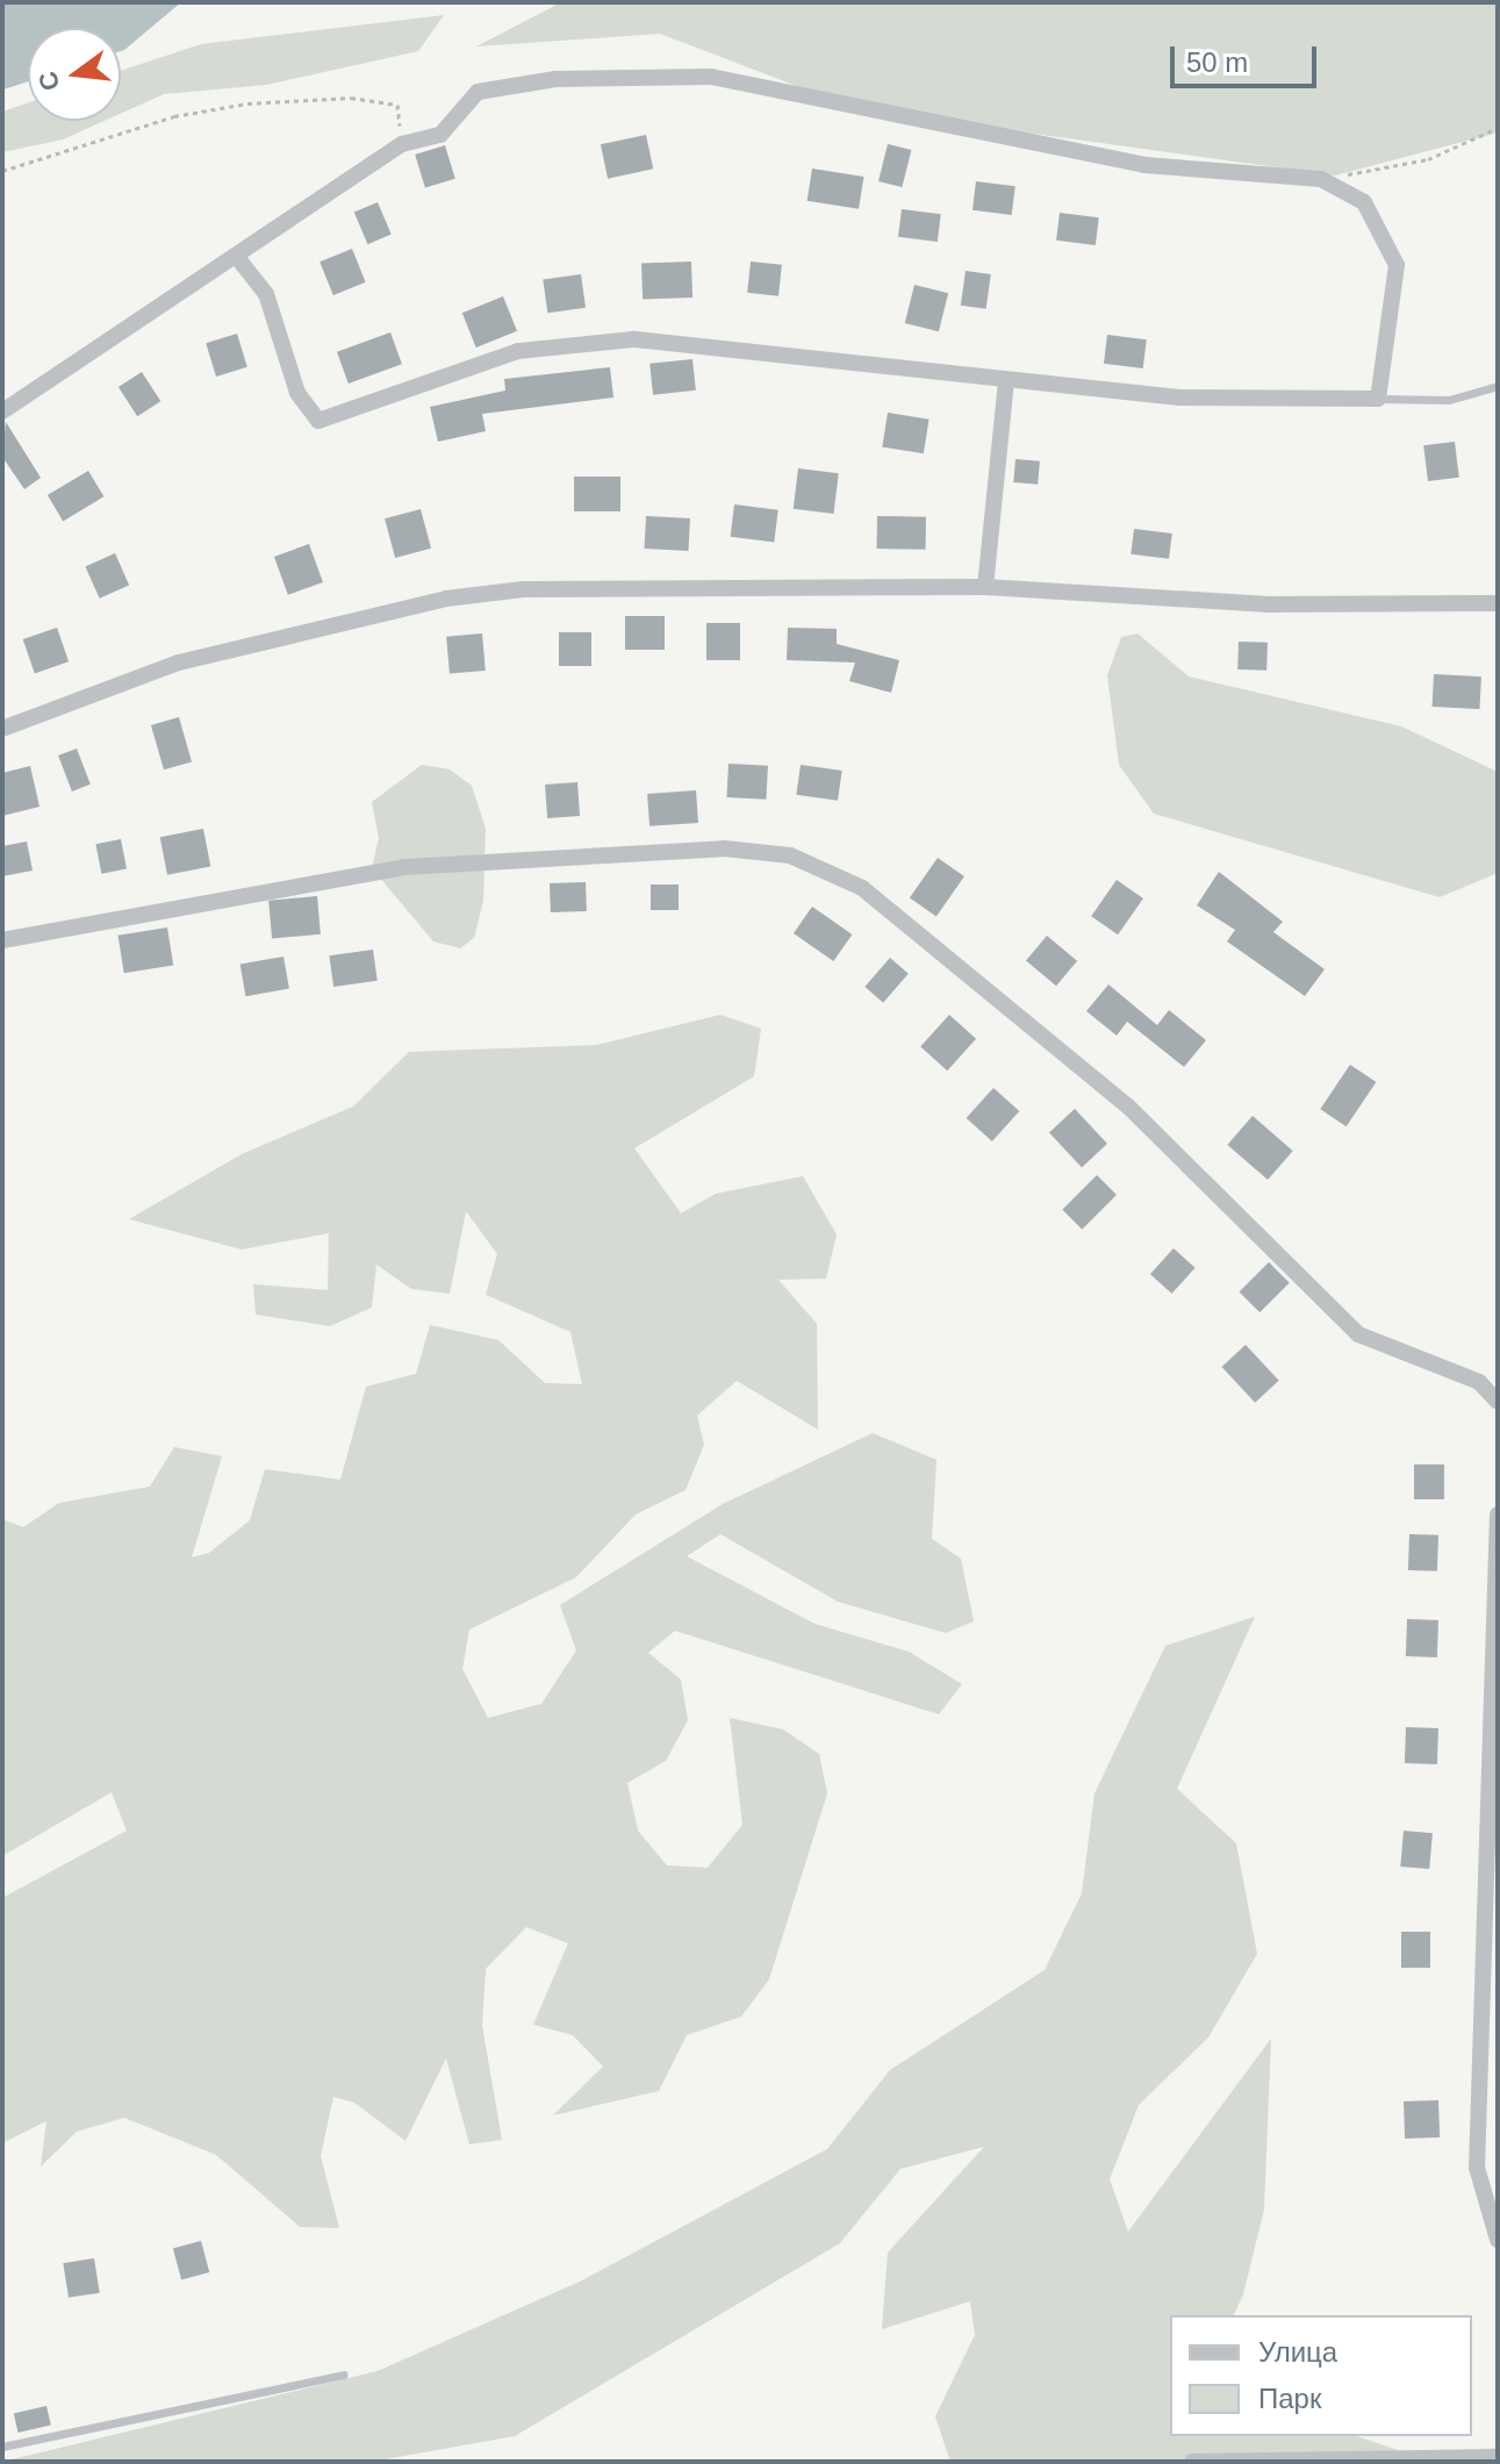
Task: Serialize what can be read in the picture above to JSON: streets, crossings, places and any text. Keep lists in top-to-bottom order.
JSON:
{
  "legend": ["Улица", "Парк"],
  "scale_bar": "50 m",
  "north": "left"
}
